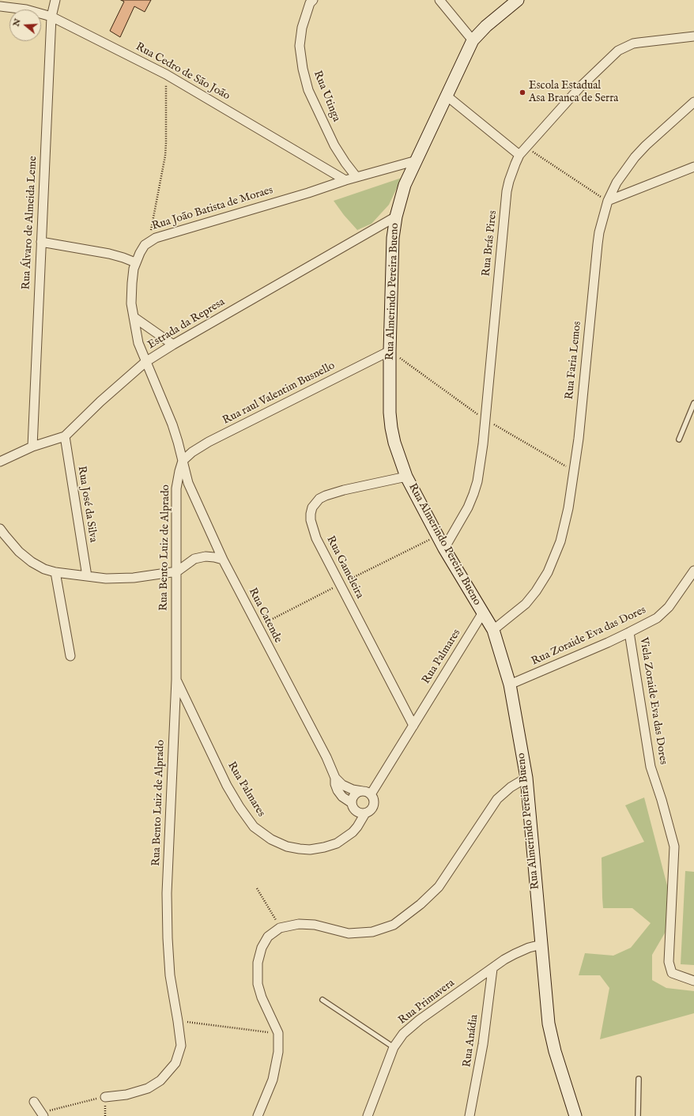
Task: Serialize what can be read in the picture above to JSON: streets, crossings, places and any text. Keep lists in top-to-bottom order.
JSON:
{
  "streets": {
    "main road": ["Rua Almerindo Pereira Bueno"],
    "street": [
      "Rua Cedro de São João",
      "Rua Utinga",
      "Rua João Batista de Moraes",
      "Rua Álvaro de Almeida Leme",
      "Rua Brás Pires",
      "Estrada da Represa",
      "Rua Faria Lemos",
      "Rua raul Valentim Busnello",
      "Rua José da Silva",
      "Rua Bento Luiz de Alprado",
      "Rua Gameleira",
      "Rua Catende",
      "Rua Zoraide Eva das Dores",
      "Rua Palmares",
      "Viela Zoraide Eva das Dores",
      "Rua Primavera",
      "Rua Anádia"
    ]
  },
  "crossings": [
    ["Rua Cedro de São João", "Rua João Batista de Moraes"],
    ["Rua Cedro de São João", "Rua Álvaro de Almeida Leme"],
    ["Rua Utinga", "Rua João Batista de Moraes"],
    ["Rua João Batista de Moraes", "Rua Almerindo Pereira Bueno"],
    ["Rua João Batista de Moraes", "Estrada da Represa"],
    ["Rua João Batista de Moraes", "Rua raul Valentim Busnello"],
    ["Rua João Batista de Moraes", "Rua Bento Luiz de Alprado"],
    ["Rua João Batista de Moraes", "Rua Catende"],
    ["Rua Álvaro de Almeida Leme", "Estrada da Represa"],
    ["Rua Brás Pires", "Rua Almerindo Pereira Bueno"],
    ["Rua Almerindo Pereira Bueno", "Estrada da Represa"],
    ["Rua Almerindo Pereira Bueno", "Rua Faria Lemos"],
    ["Rua Almerindo Pereira Bueno", "Rua raul Valentim Busnello"],
    ["Rua Almerindo Pereira Bueno", "Rua Gameleira"],
    ["Rua Almerindo Pereira Bueno", "Rua Zoraide Eva das Dores"],
    ["Rua Almerindo Pereira Bueno", "Rua Palmares"],
    ["Rua Almerindo Pereira Bueno", "Rua Primavera"],
    ["Estrada da Represa", "Rua José da Silva"],
    ["Rua raul Valentim Busnello", "Rua Bento Luiz de Alprado"],
    ["Rua raul Valentim Busnello", "Rua Catende"],
    ["Rua Bento Luiz de Alprado", "Rua Catende"],
    ["Rua Bento Luiz de Alprado", "Rua Palmares"],
    ["Rua Gameleira", "Rua Palmares"],
    ["Rua Catende", "Rua Palmares"],
    ["Rua Zoraide Eva das Dores", "Viela Zoraide Eva das Dores"],
    ["Rua Primavera", "Rua Anádia"]
  ],
  "places": ["Escola Estadual Asa Branca de Serra"],
  "north": "left"
}
